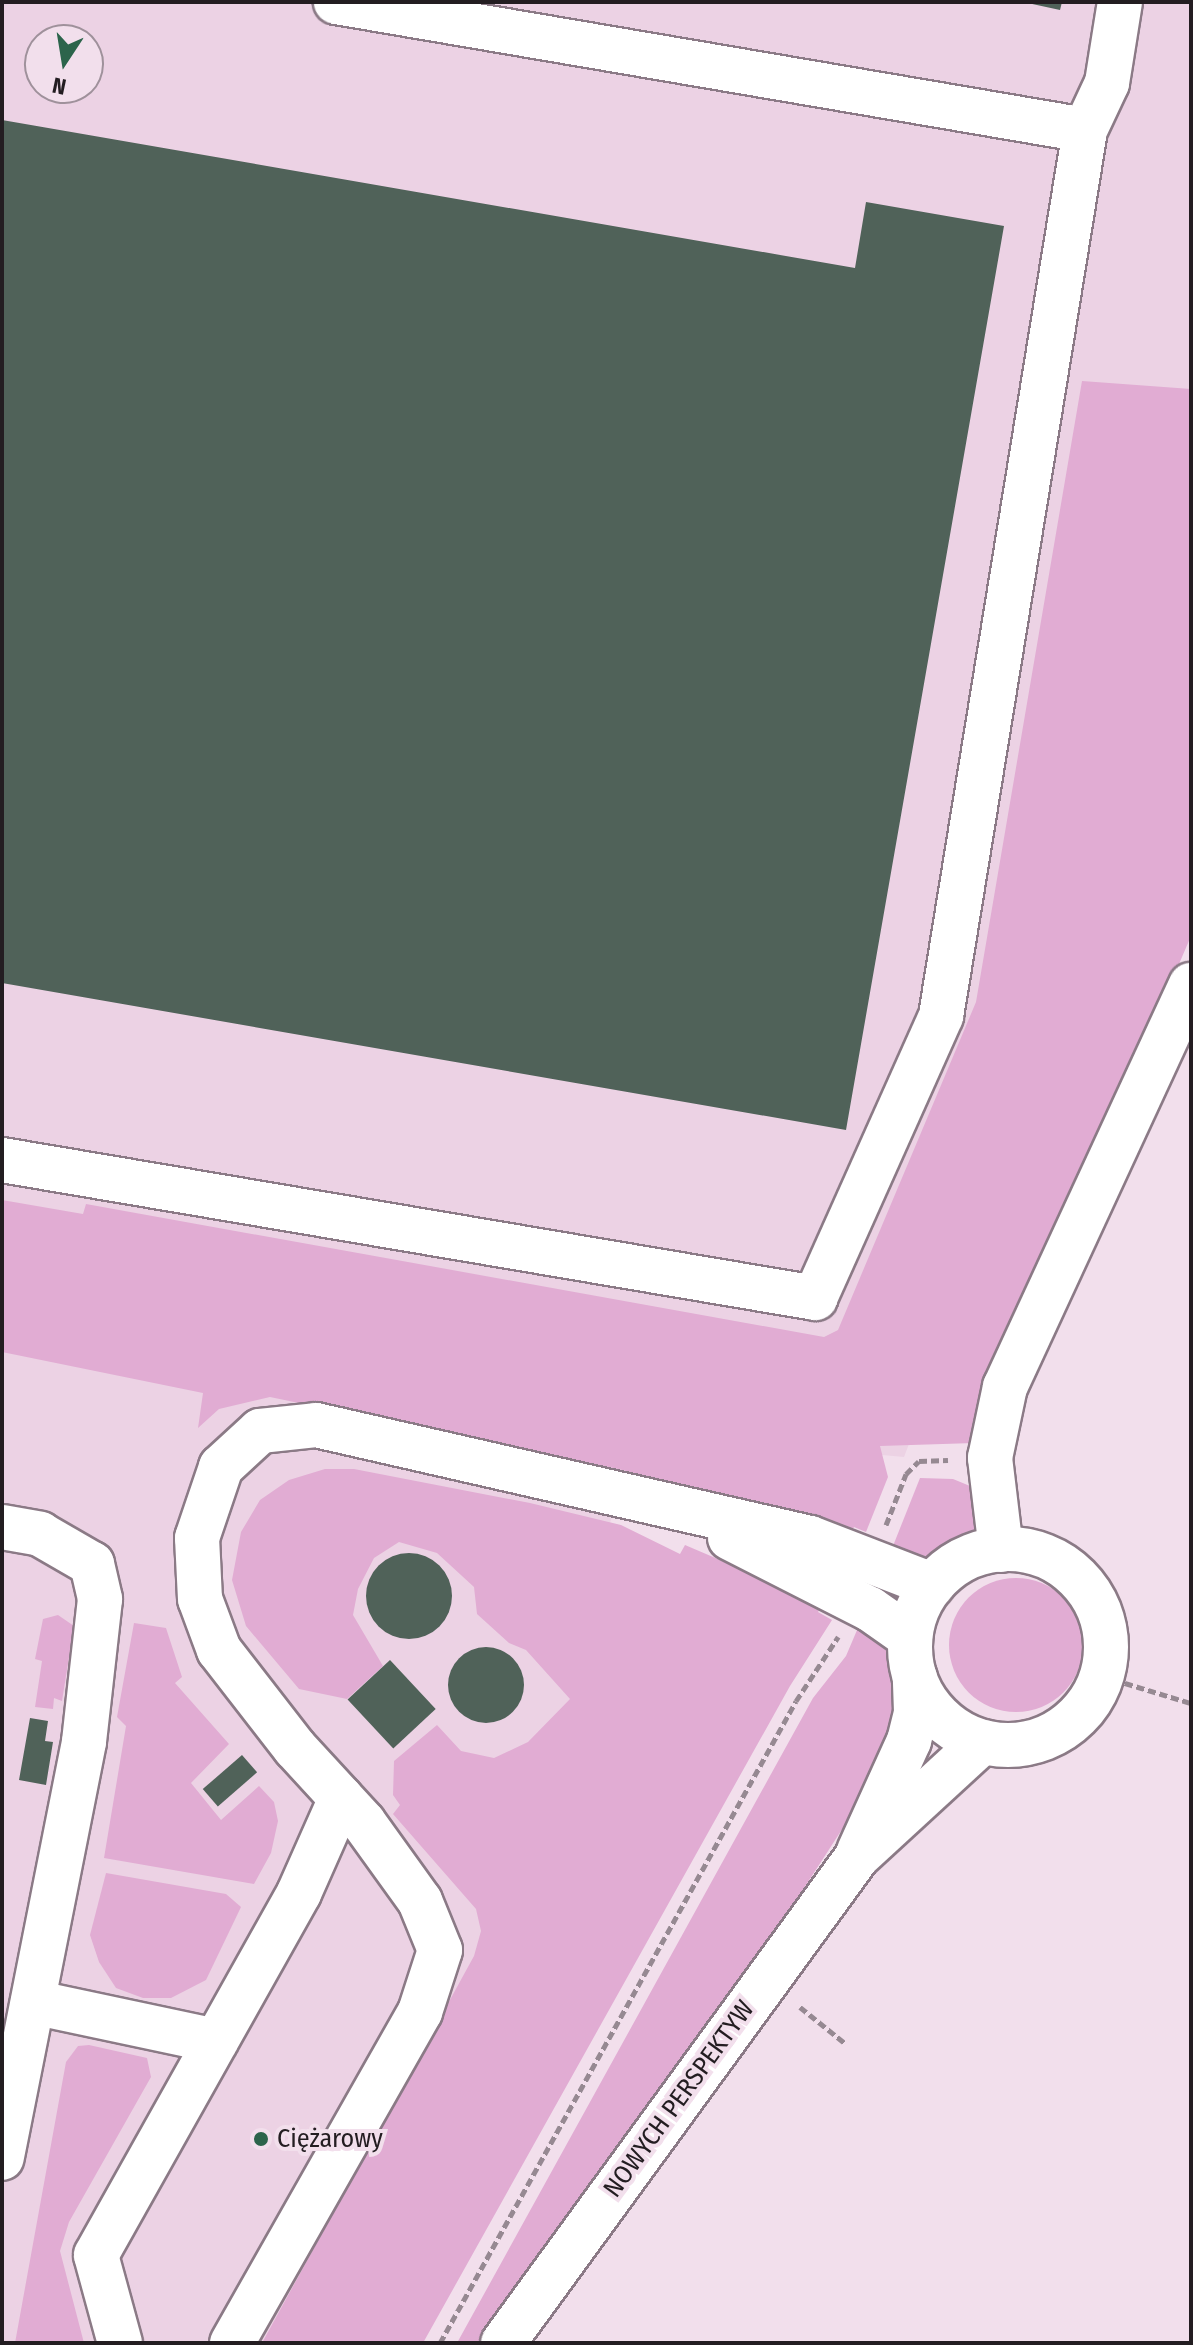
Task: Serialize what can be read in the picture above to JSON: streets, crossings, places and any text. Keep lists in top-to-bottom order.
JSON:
{
  "streets": {
    "street": ["NOWYCH PERSPEKTYW"]
  },
  "places": ["Ciężarowy"],
  "north": "bottom"
}
